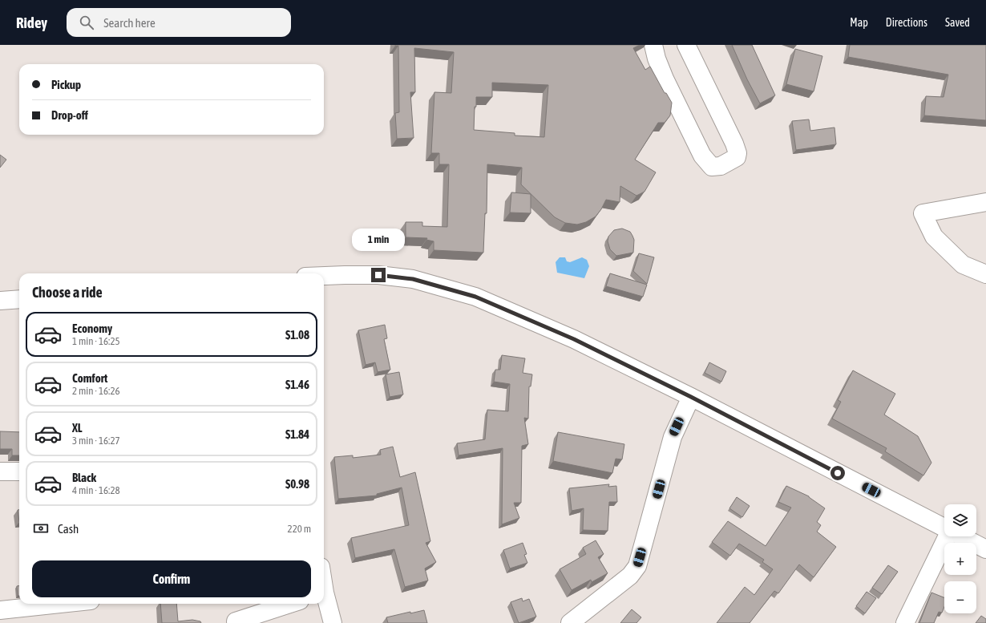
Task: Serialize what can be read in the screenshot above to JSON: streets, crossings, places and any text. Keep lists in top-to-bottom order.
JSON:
{
  "page": {
    "header": "Ridey",
    "search": "Search here",
    "nav": ["Map", "Directions", "Saved"],
    "banner": ["Pickup", "Drop-off"],
    "bubble": "1 min",
    "heading": "Choose a ride",
    "list": [
      {
        "name": "Economy",
        "note": "1 min · 16:25",
        "value": "$1.08"
      },
      {
        "name": "Comfort",
        "note": "2 min · 16:26",
        "value": "$1.46"
      },
      {
        "name": "XL",
        "note": "3 min · 16:27",
        "value": "$1.84"
      },
      {
        "name": "Black",
        "note": "4 min · 16:28",
        "value": "$0.98"
      }
    ],
    "map_buttons": ["+", "−"],
    "pay": ["Cash", "220 m"],
    "buttons": "Confirm"
  }
}
